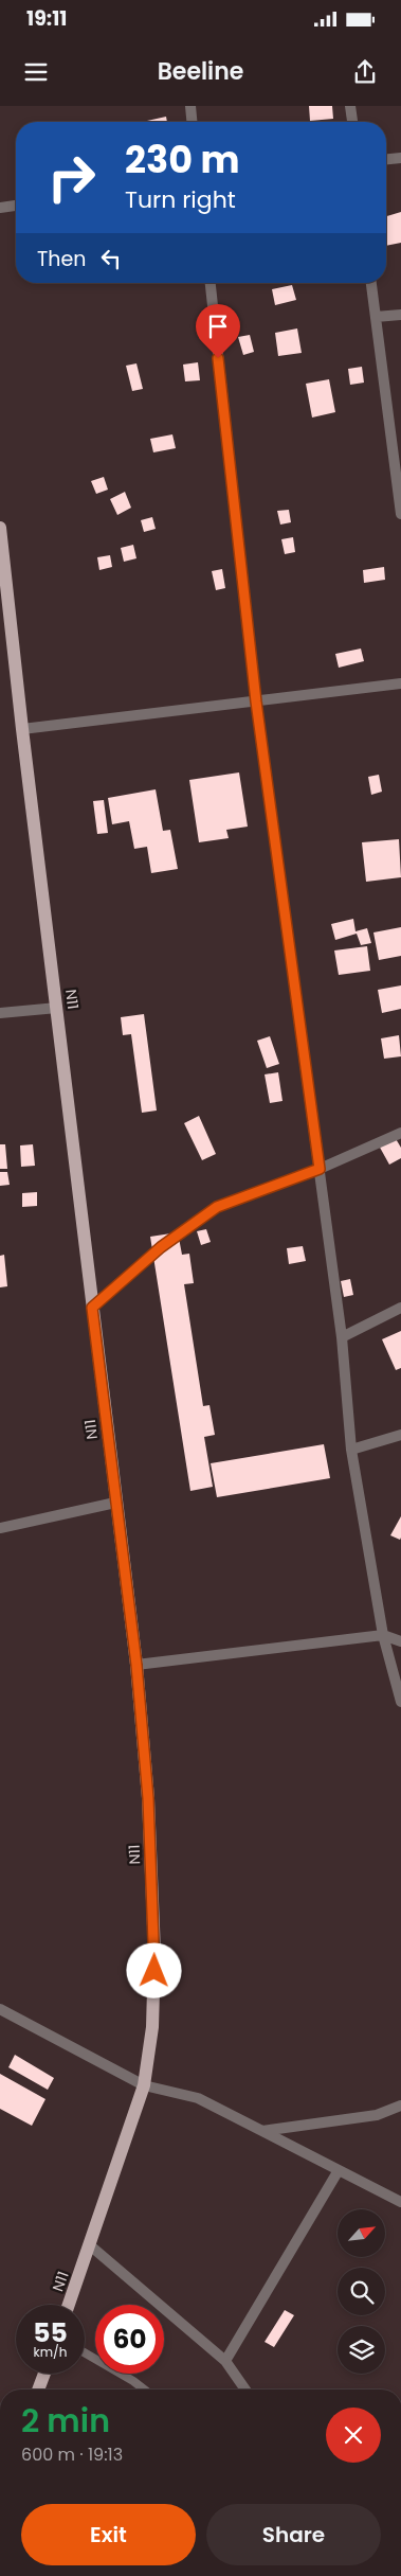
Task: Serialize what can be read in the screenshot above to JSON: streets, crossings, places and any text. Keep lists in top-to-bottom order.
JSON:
{
  "streets": {
    "main road": ["N11"]
  },
  "north": "top right",
  "page": {
    "status": "19:11",
    "header": "Beeline",
    "turn": ["230 m", "Turn right"],
    "then": "Then",
    "speed": "55 km/h",
    "limit": "60",
    "heading": ["2 min", "600 m · 19:13"],
    "buttons": ["Exit", "Share"]
  }
}
